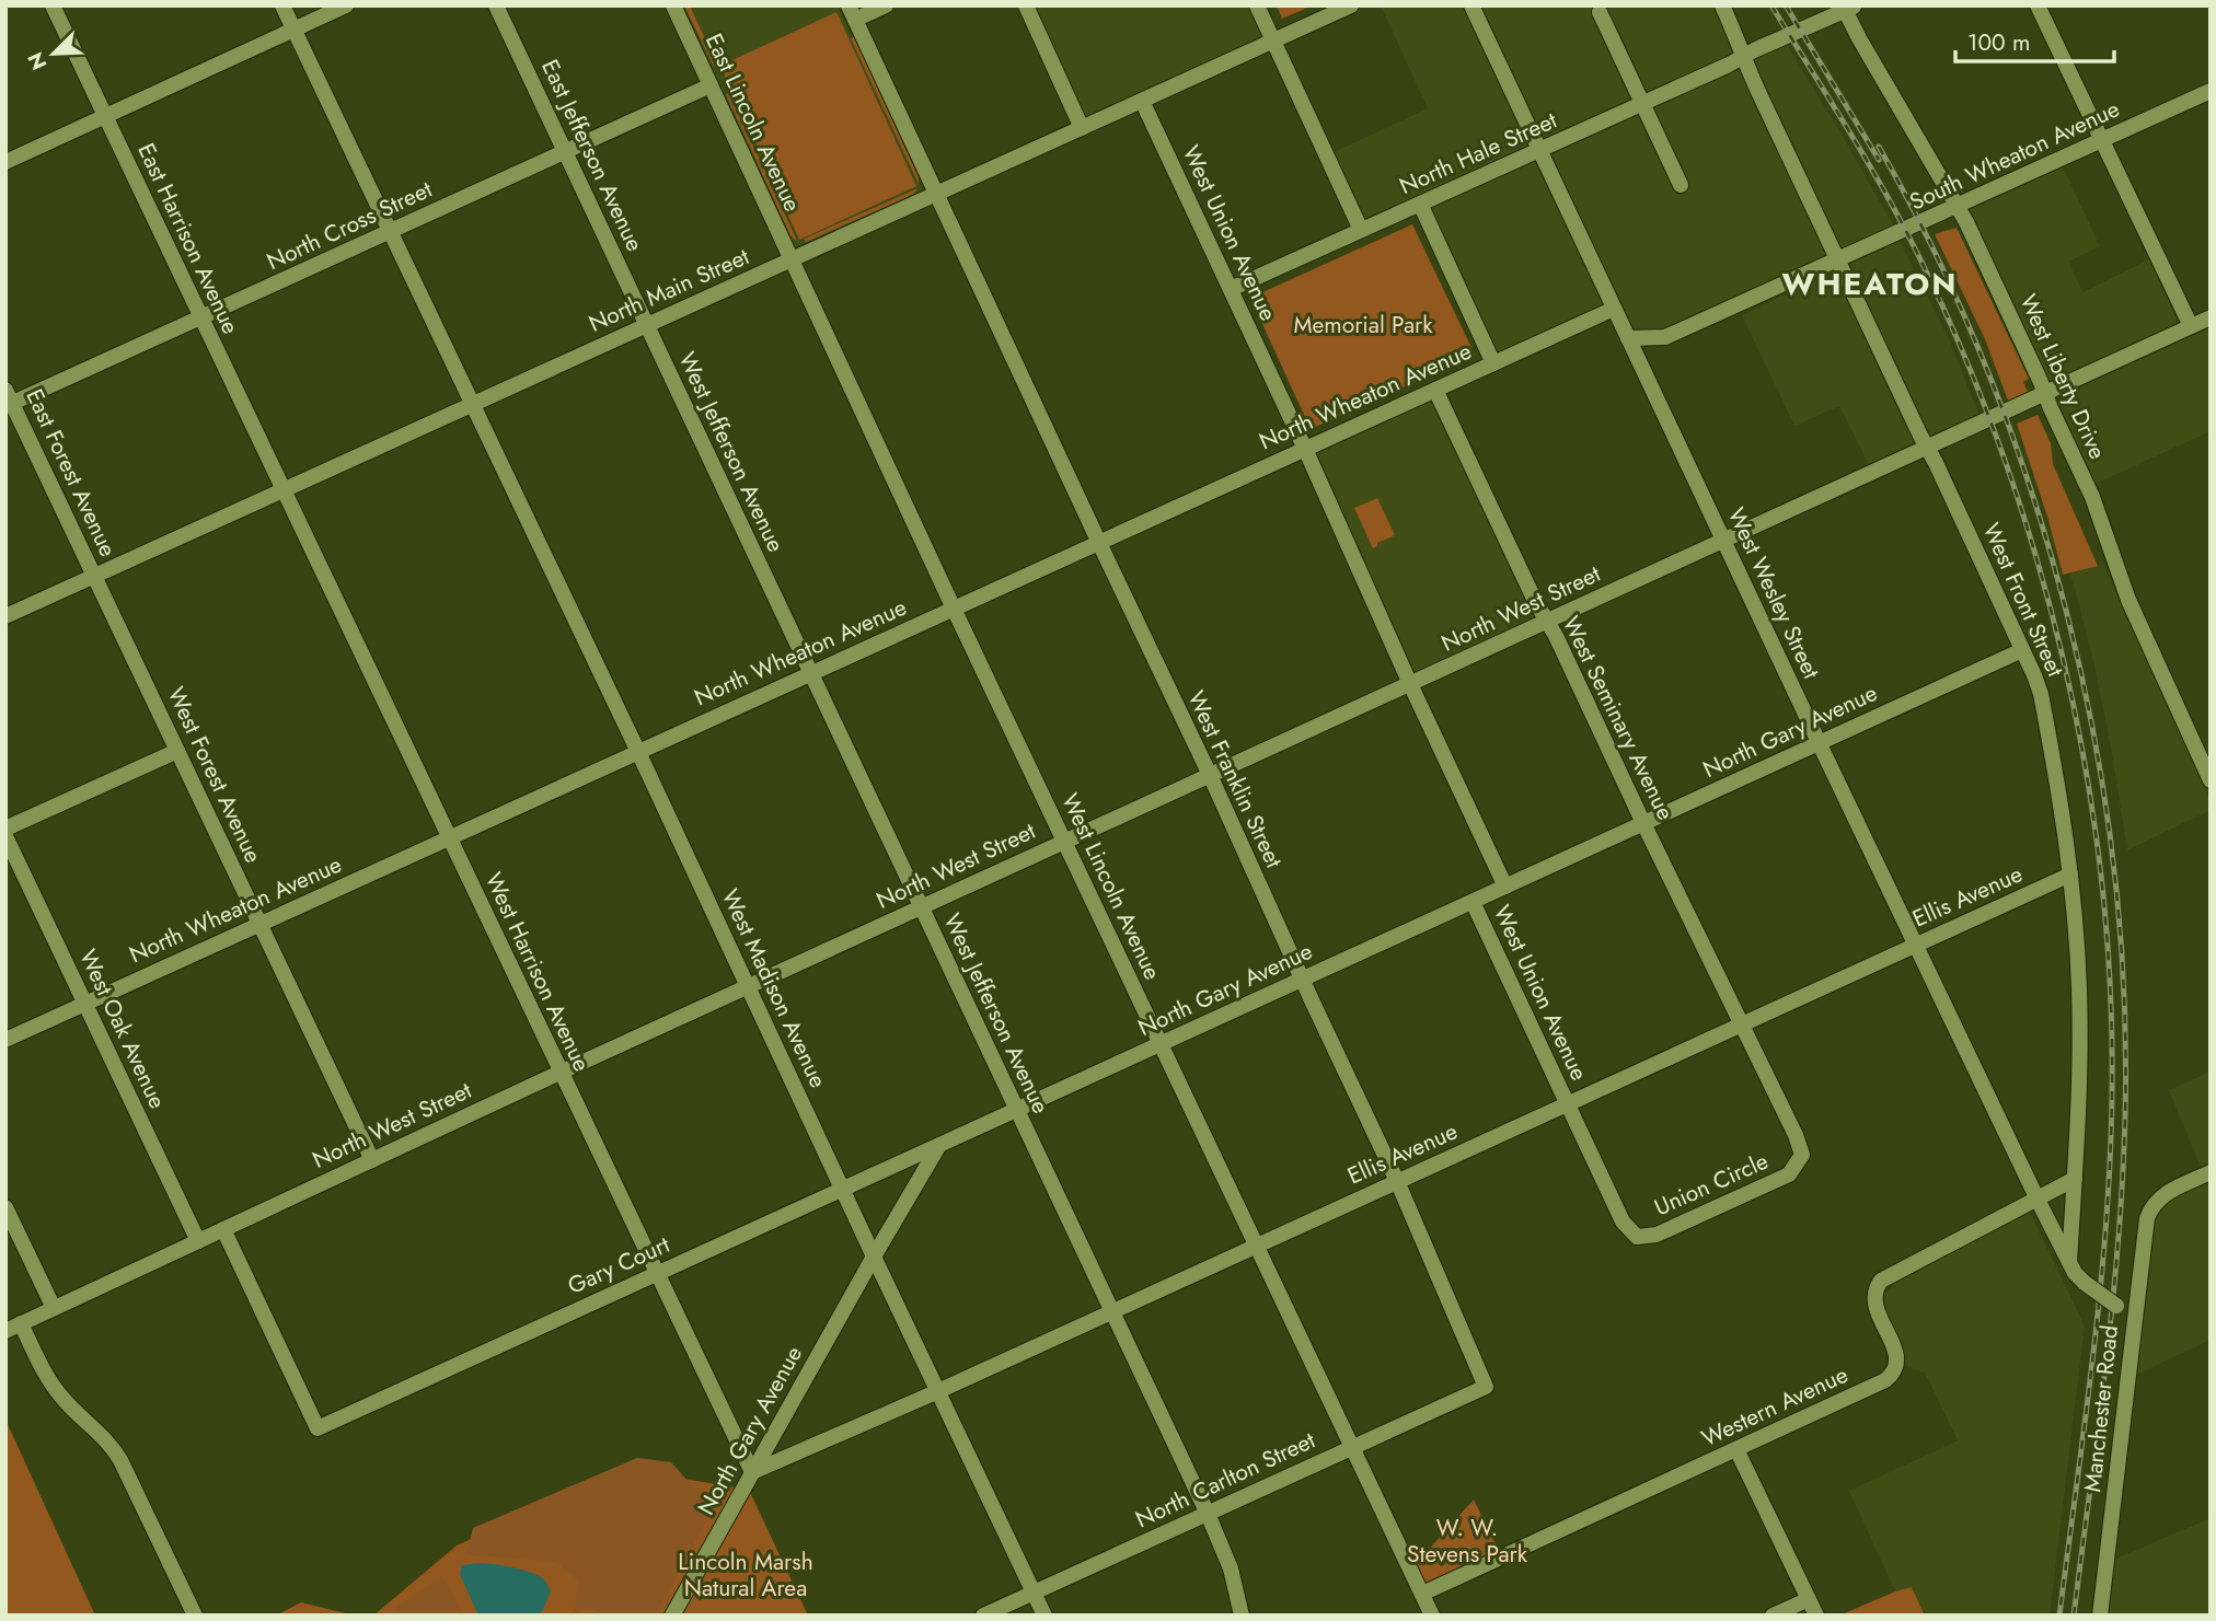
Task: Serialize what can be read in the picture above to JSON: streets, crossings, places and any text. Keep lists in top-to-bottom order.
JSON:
{
  "streets": {
    "street": [
      "East Lincoln Avenue",
      "North Hale Street",
      "East Jefferson Avenue",
      "South Wheaton Avenue",
      "North Cross Street",
      "West Union Avenue",
      "East Harrison Avenue",
      "North Main Street",
      "West Liberty Drive",
      "North Wheaton Avenue",
      "West Jefferson Avenue",
      "East Forest Avenue",
      "West Wesley Street",
      "West Front Street",
      "North West Street",
      "West Seminary Avenue",
      "North Gary Avenue",
      "West Forest Avenue",
      "West Franklin Street",
      "West Lincoln Avenue",
      "Ellis Avenue",
      "West Harrison Avenue",
      "West Madison Avenue",
      "West Oak Avenue",
      "Union Circle",
      "Gary Court",
      "Western Avenue",
      "Manchester Road",
      "North Carlton Street"
    ]
  },
  "crossings": [
    ["East Lincoln Avenue", "North Cross Street"],
    ["East Lincoln Avenue", "North Main Street"],
    ["East Lincoln Avenue", "West Lincoln Avenue"],
    ["North Hale Street", "West Union Avenue"],
    ["North Hale Street", "West Liberty Drive"],
    ["North Hale Street", "West Wesley Street"],
    ["North Hale Street", "West Front Street"],
    ["East Jefferson Avenue", "North Cross Street"],
    ["East Jefferson Avenue", "North Main Street"],
    ["East Jefferson Avenue", "West Jefferson Avenue"],
    ["South Wheaton Avenue", "West Liberty Drive"],
    ["South Wheaton Avenue", "West Front Street"],
    ["North Cross Street", "East Harrison Avenue"],
    ["North Cross Street", "East Forest Avenue"],
    ["North Cross Street", "West Madison Avenue"],
    ["West Union Avenue", "North Main Street"],
    ["West Union Avenue", "North Wheaton Avenue"],
    ["West Union Avenue", "North West Street"],
    ["West Union Avenue", "North Gary Avenue"],
    ["West Union Avenue", "Ellis Avenue"],
    ["West Union Avenue", "Union Circle"],
    ["East Harrison Avenue", "North Main Street"],
    ["East Harrison Avenue", "West Harrison Avenue"],
    ["North Main Street", "West Jefferson Avenue"],
    ["North Main Street", "East Forest Avenue"],
    ["North Main Street", "West Forest Avenue"],
    ["North Main Street", "West Franklin Street"],
    ["North Main Street", "West Lincoln Avenue"],
    ["North Main Street", "West Harrison Avenue"],
    ["North Main Street", "West Madison Avenue"],
    ["West Liberty Drive", "North West Street"],
    ["North Wheaton Avenue", "West Jefferson Avenue"],
    ["North Wheaton Avenue", "West Wesley Street"],
    ["North Wheaton Avenue", "West Seminary Avenue"],
    ["North Wheaton Avenue", "West Forest Avenue"],
    ["North Wheaton Avenue", "West Franklin Street"],
    ["North Wheaton Avenue", "West Lincoln Avenue"],
    ["North Wheaton Avenue", "West Harrison Avenue"],
    ["North Wheaton Avenue", "West Madison Avenue"],
    ["North Wheaton Avenue", "West Oak Avenue"],
    ["West Jefferson Avenue", "North West Street"],
    ["West Jefferson Avenue", "North Gary Avenue"],
    ["West Jefferson Avenue", "Ellis Avenue"],
    ["West Jefferson Avenue", "North Carlton Street"],
    ["East Forest Avenue", "West Forest Avenue"],
    ["West Wesley Street", "West Front Street"],
    ["West Wesley Street", "North West Street"],
    ["West Wesley Street", "North Gary Avenue"],
    ["West Wesley Street", "Ellis Avenue"],
    ["West Wesley Street", "Western Avenue"],
    ["West Wesley Street", "Manchester Road"],
    ["West Front Street", "North West Street"],
    ["West Front Street", "North Gary Avenue"],
    ["West Front Street", "Ellis Avenue"],
    ["North West Street", "West Seminary Avenue"],
    ["North West Street", "West Forest Avenue"],
    ["North West Street", "West Franklin Street"],
    ["North West Street", "West Lincoln Avenue"],
    ["North West Street", "West Harrison Avenue"],
    ["North West Street", "West Madison Avenue"],
    ["North West Street", "West Oak Avenue"],
    ["North West Street", "Gary Court"],
    ["West Seminary Avenue", "North Gary Avenue"],
    ["West Seminary Avenue", "Ellis Avenue"],
    ["West Seminary Avenue", "Union Circle"],
    ["North Gary Avenue", "West Franklin Street"],
    ["North Gary Avenue", "West Lincoln Avenue"],
    ["North Gary Avenue", "Ellis Avenue"],
    ["North Gary Avenue", "West Harrison Avenue"],
    ["North Gary Avenue", "West Madison Avenue"],
    ["North Gary Avenue", "Gary Court"],
    ["West Franklin Street", "Ellis Avenue"],
    ["West Franklin Street", "North Carlton Street"],
    ["West Lincoln Avenue", "Ellis Avenue"],
    ["West Lincoln Avenue", "Western Avenue"],
    ["West Lincoln Avenue", "North Carlton Street"],
    ["Ellis Avenue", "West Harrison Avenue"],
    ["Ellis Avenue", "West Madison Avenue"],
    ["Ellis Avenue", "Union Circle"],
    ["West Harrison Avenue", "Gary Court"],
    ["West Madison Avenue", "Gary Court"],
    ["West Madison Avenue", "North Carlton Street"]
  ],
  "districts": ["WHEATON"],
  "parks": ["Memorial Park", "W. W. Stevens Park", "Lincoln Marsh Natural Area"],
  "scale_bar": "100 m",
  "north": "bottom left"
}
